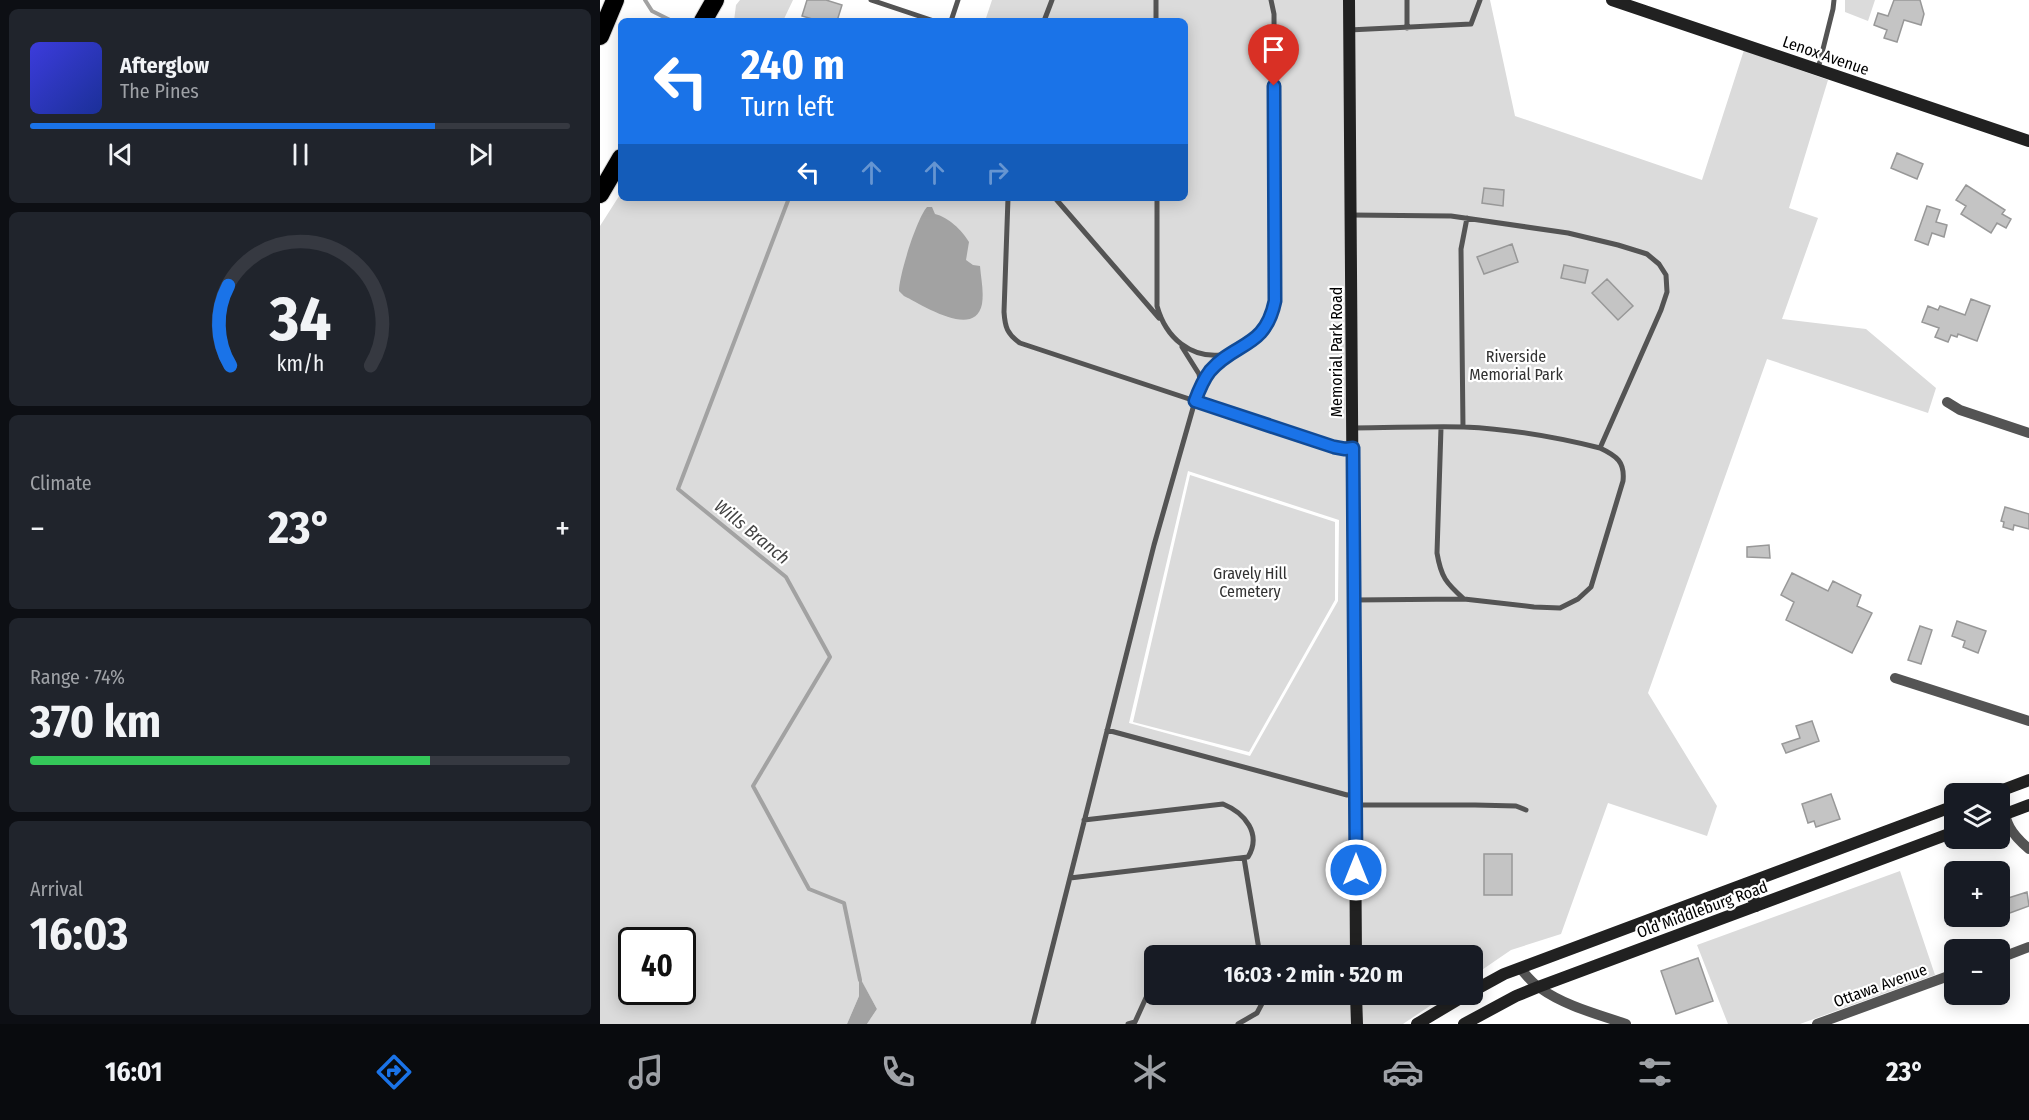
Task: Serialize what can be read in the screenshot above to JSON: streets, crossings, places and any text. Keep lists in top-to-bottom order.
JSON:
{
  "streets": {
    "street": [
      "Lenox Avenue",
      "Memorial Park Road",
      "Old Middleburg Road",
      "Ottawa Avenue"
    ]
  },
  "water": ["Wills Branch"],
  "parks": ["Riverside Memorial Park", "Gravely Hill Cemetery"],
  "page": {
    "turn": ["240 m", "Turn left"],
    "song": ["Afterglow", "The Pines"],
    "tile": [
      "Climate",
      ["Range · 74%", "370 km"],
      ["Arrival", "16:03"]
    ],
    "heat": ["−", "23°", "+"],
    "map_buttons": ["+", "−"],
    "limit": "40",
    "trip": "16:03 · 2 min · 520 m",
    "tabs": ["16:01", "23°"],
    "gauge": ["34", "km/h"]
  }
}
